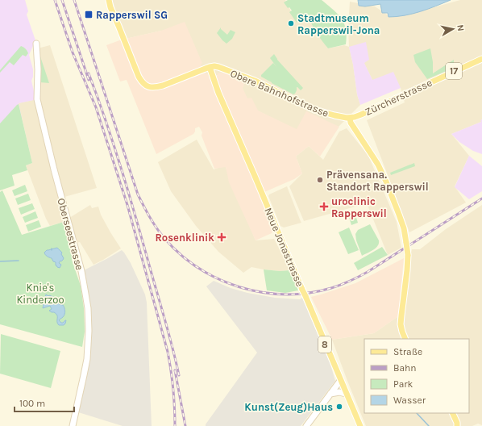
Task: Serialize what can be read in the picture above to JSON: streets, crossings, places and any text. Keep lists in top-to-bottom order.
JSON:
{
  "streets": {
    "main road": [
      "17",
      "Obere Bahnhofstrasse",
      "Zürcherstrasse",
      "Neue Jonastrasse",
      "8"
    ],
    "street": ["Oberseestrasse"]
  },
  "crossings": [
    ["Obere Bahnhofstrasse", "Zürcherstrasse"],
    ["Obere Bahnhofstrasse", "Neue Jonastrasse"]
  ],
  "parks": ["Knie's Kinderzoo"],
  "places": {
    "transit": ["Rapperswil SG"],
    "other": ["Stadtmuseum Rapperswil-Jona", "Prävensana. Standort Rapperswil", "Kunst(Zeug)Haus"],
    "health": ["uroclinic Rapperswil", "Rosenklinik"]
  },
  "legend": [
    "Straße",
    "Bahn",
    "Park",
    "Wasser"
  ],
  "scale_bar": "100 m",
  "north": "right"
}
